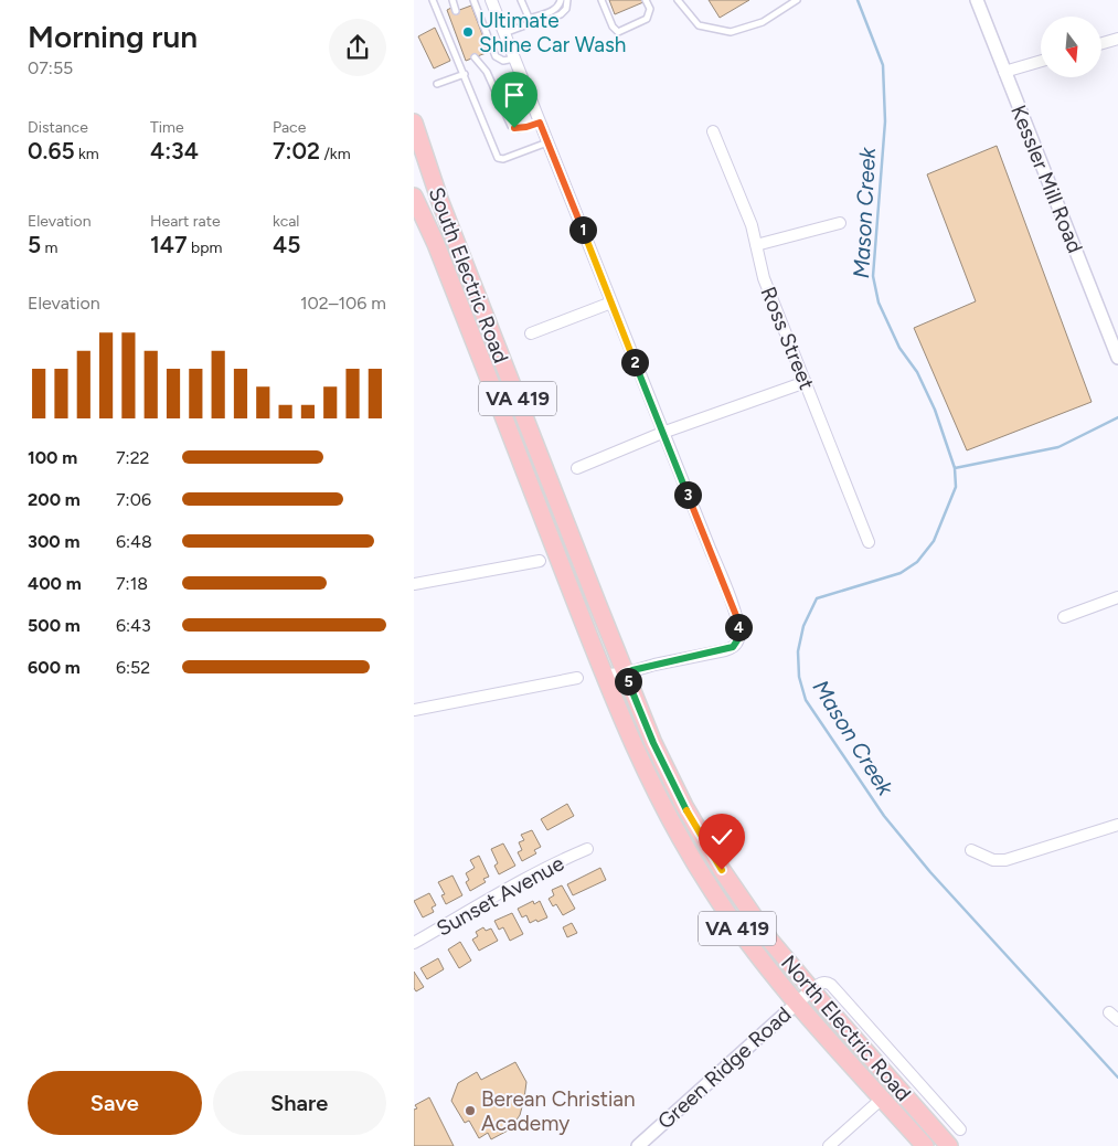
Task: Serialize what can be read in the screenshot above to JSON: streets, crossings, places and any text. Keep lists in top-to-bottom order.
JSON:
{
  "streets": {
    "main road": ["South Electric Road", "VA 419", "North Electric Road"],
    "street": [
      "Kessler Mill Road",
      "Ross Street",
      "Sunset Avenue",
      "Green Ridge Road"
    ]
  },
  "crossings": [
    ["South Electric Road", "North Electric Road"],
    ["North Electric Road", "Green Ridge Road"]
  ],
  "water": ["Mason Creek"],
  "places": ["Ultimate Shine Car Wash", "Berean Christian Academy"],
  "north": "bottom",
  "page": {
    "heading": ["Morning run", "07:55"],
    "stats": [
      ["Distance", "0.65 km"],
      ["Time", "4:34"],
      ["Pace", "7:02 /km"],
      ["Elevation", "5 m"],
      ["Heart rate", "147 bpm"],
      ["kcal", "45"]
    ],
    "pins": [
      "1",
      "2",
      "3",
      "4",
      "5"
    ],
    "chart": ["Elevation", "102–106 m"],
    "list": [
      {
        "name": "100 m",
        "note": "7:22"
      },
      {
        "name": "200 m",
        "note": "7:06"
      },
      {
        "name": "300 m",
        "note": "6:48"
      },
      {
        "name": "400 m",
        "note": "7:18"
      },
      {
        "name": "500 m",
        "note": "6:43"
      },
      {
        "name": "600 m",
        "note": "6:52"
      }
    ],
    "buttons": ["Save", "Share"]
  }
}
